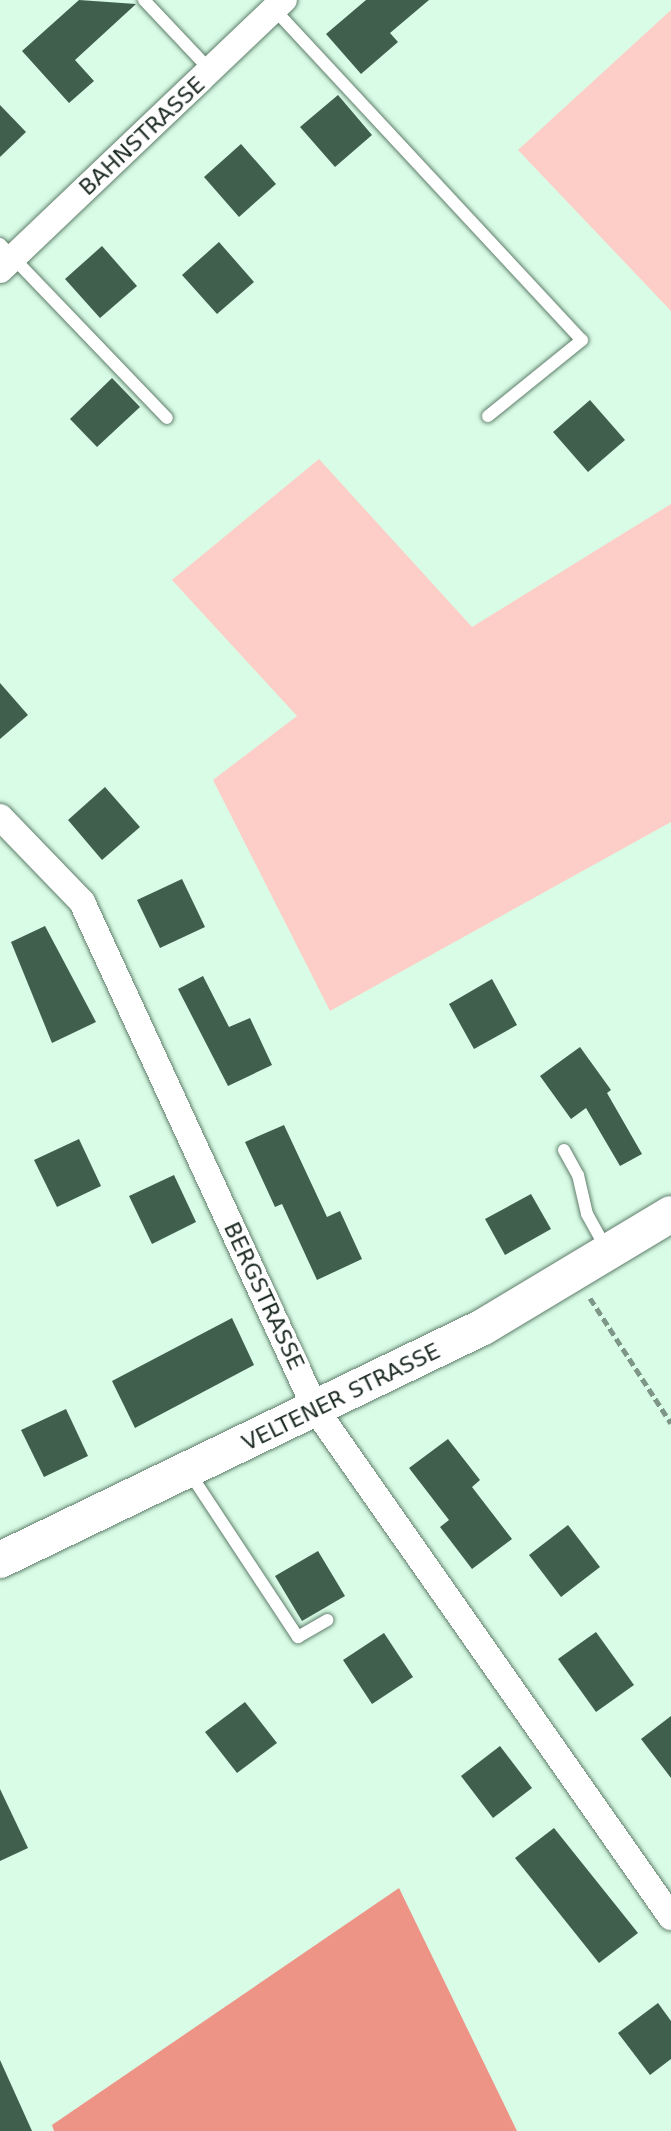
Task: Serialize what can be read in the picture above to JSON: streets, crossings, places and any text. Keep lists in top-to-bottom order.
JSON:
{
  "streets": {
    "main road": ["VELTENER STRASSE"],
    "street": ["BAHNSTRASSE", "BERGSTRASSE"]
  },
  "crossings": [
    ["BERGSTRASSE", "VELTENER STRASSE"]
  ]
}
